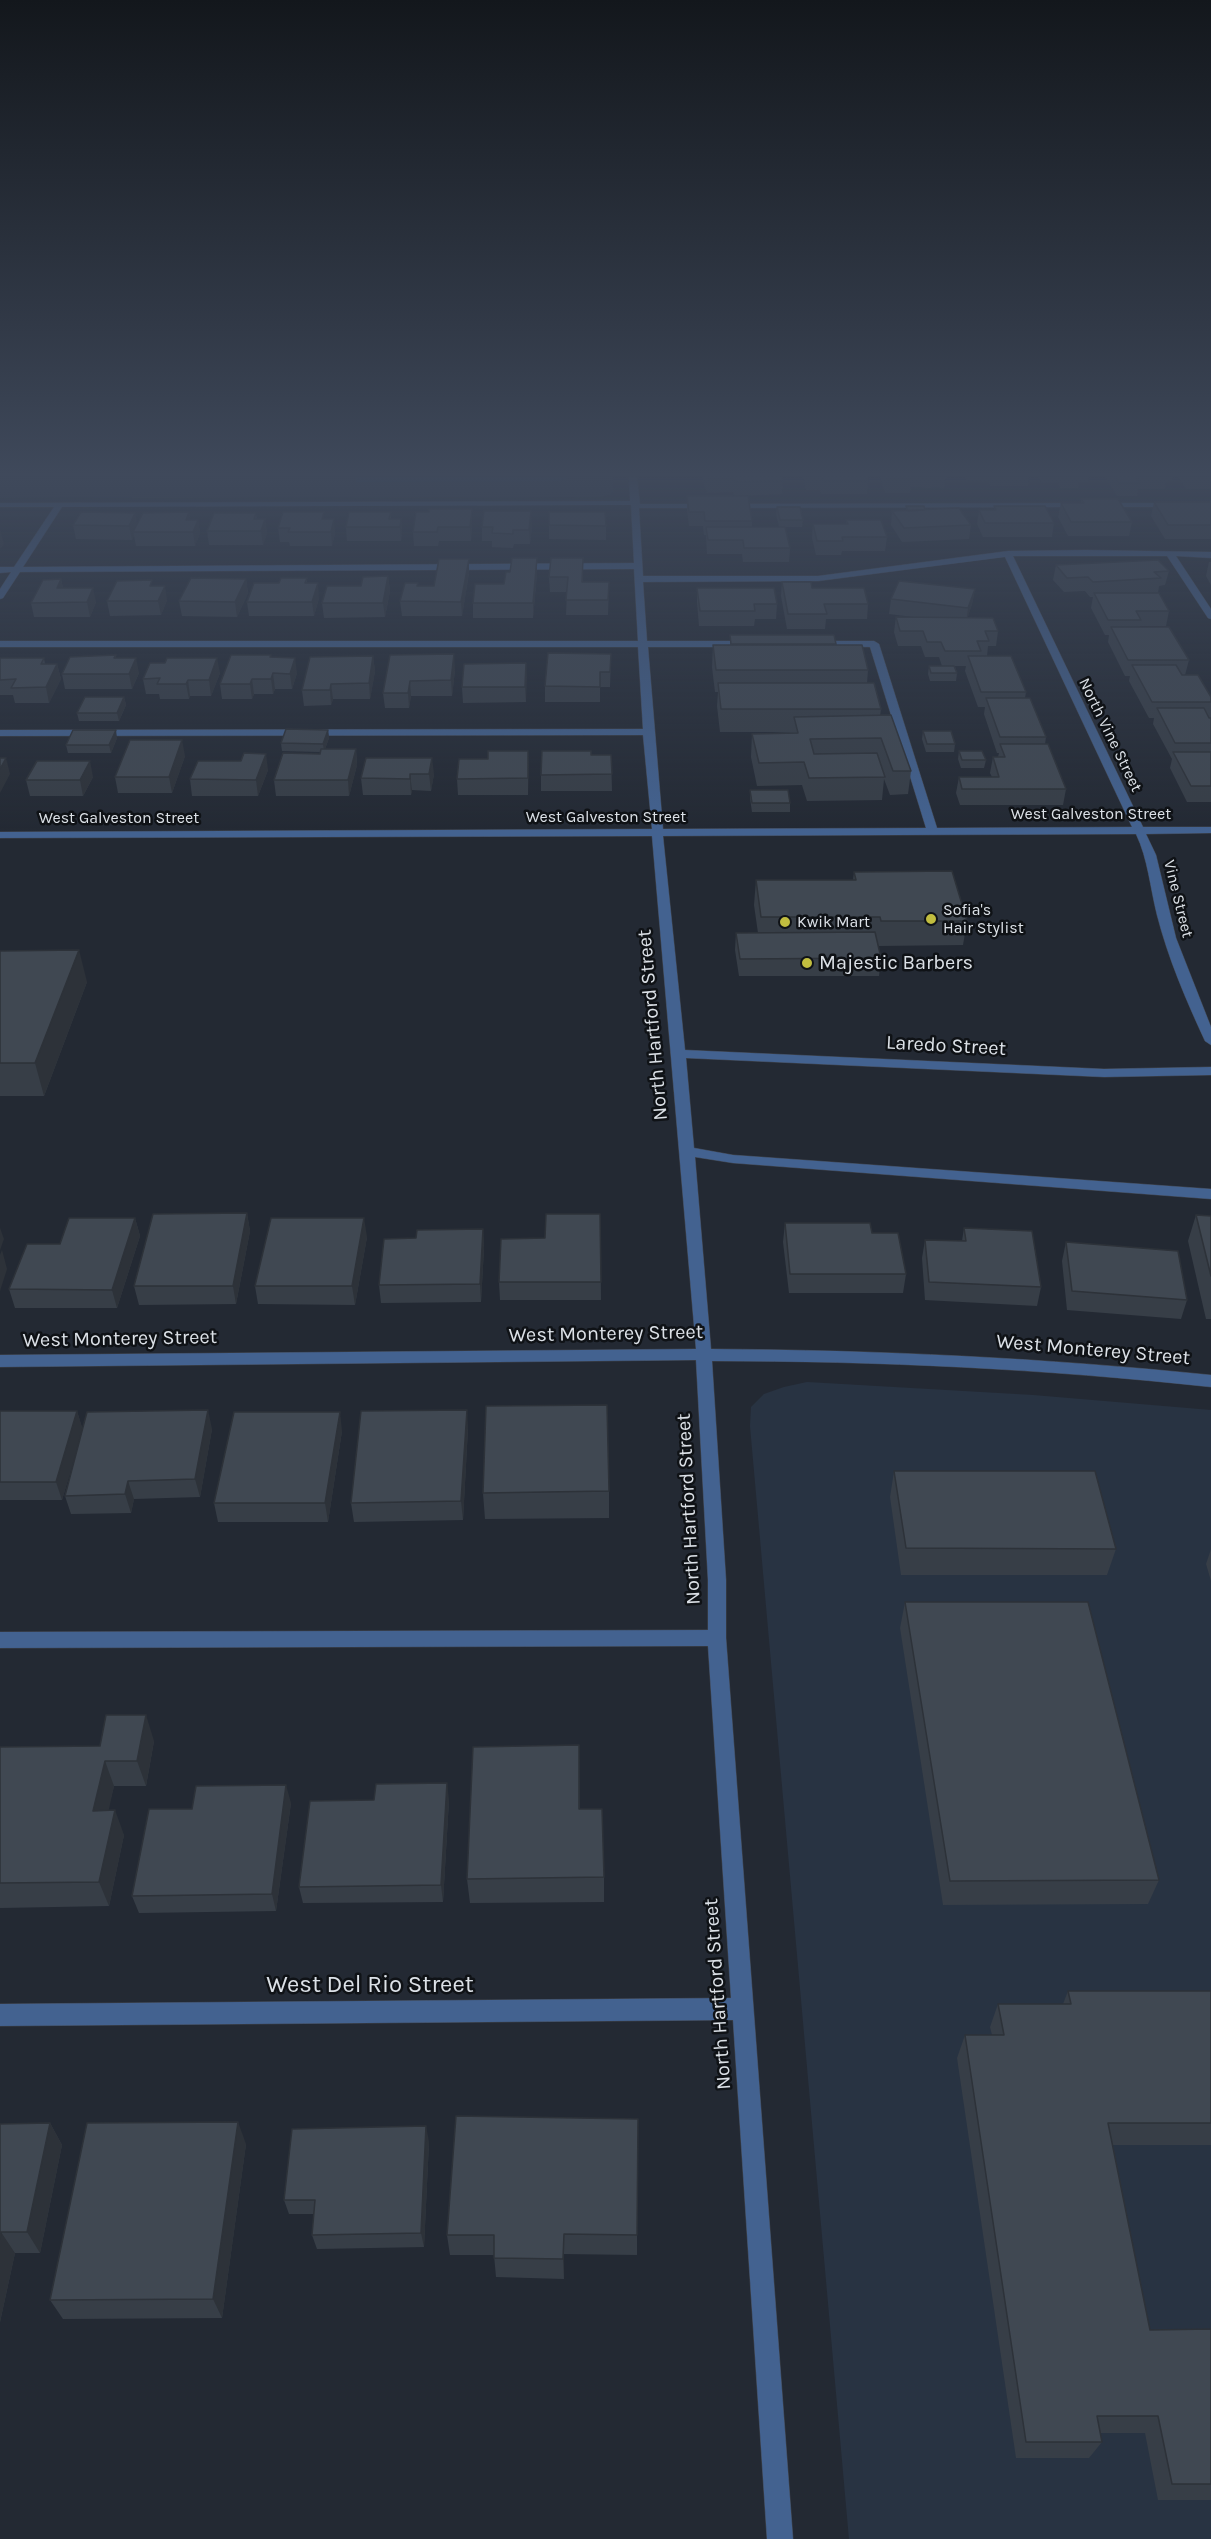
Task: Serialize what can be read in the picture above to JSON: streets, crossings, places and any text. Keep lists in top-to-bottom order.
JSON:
{
  "streets": {
    "street": [
      "North Vine Street",
      "West Galveston Street",
      "Vine Street",
      "North Hartford Street",
      "Laredo Street",
      "West Monterey Street",
      "West Del Rio Street"
    ]
  },
  "crossings": [
    ["North Vine Street", "West Galveston Street"],
    ["North Vine Street", "Vine Street"],
    ["West Galveston Street", "Vine Street"],
    ["West Galveston Street", "North Hartford Street"],
    ["North Hartford Street", "Laredo Street"],
    ["North Hartford Street", "West Monterey Street"],
    ["North Hartford Street", "West Del Rio Street"]
  ],
  "places": ["Sofia's Hair Stylist", "Kwik Mart", "Majestic Barbers"]
}
